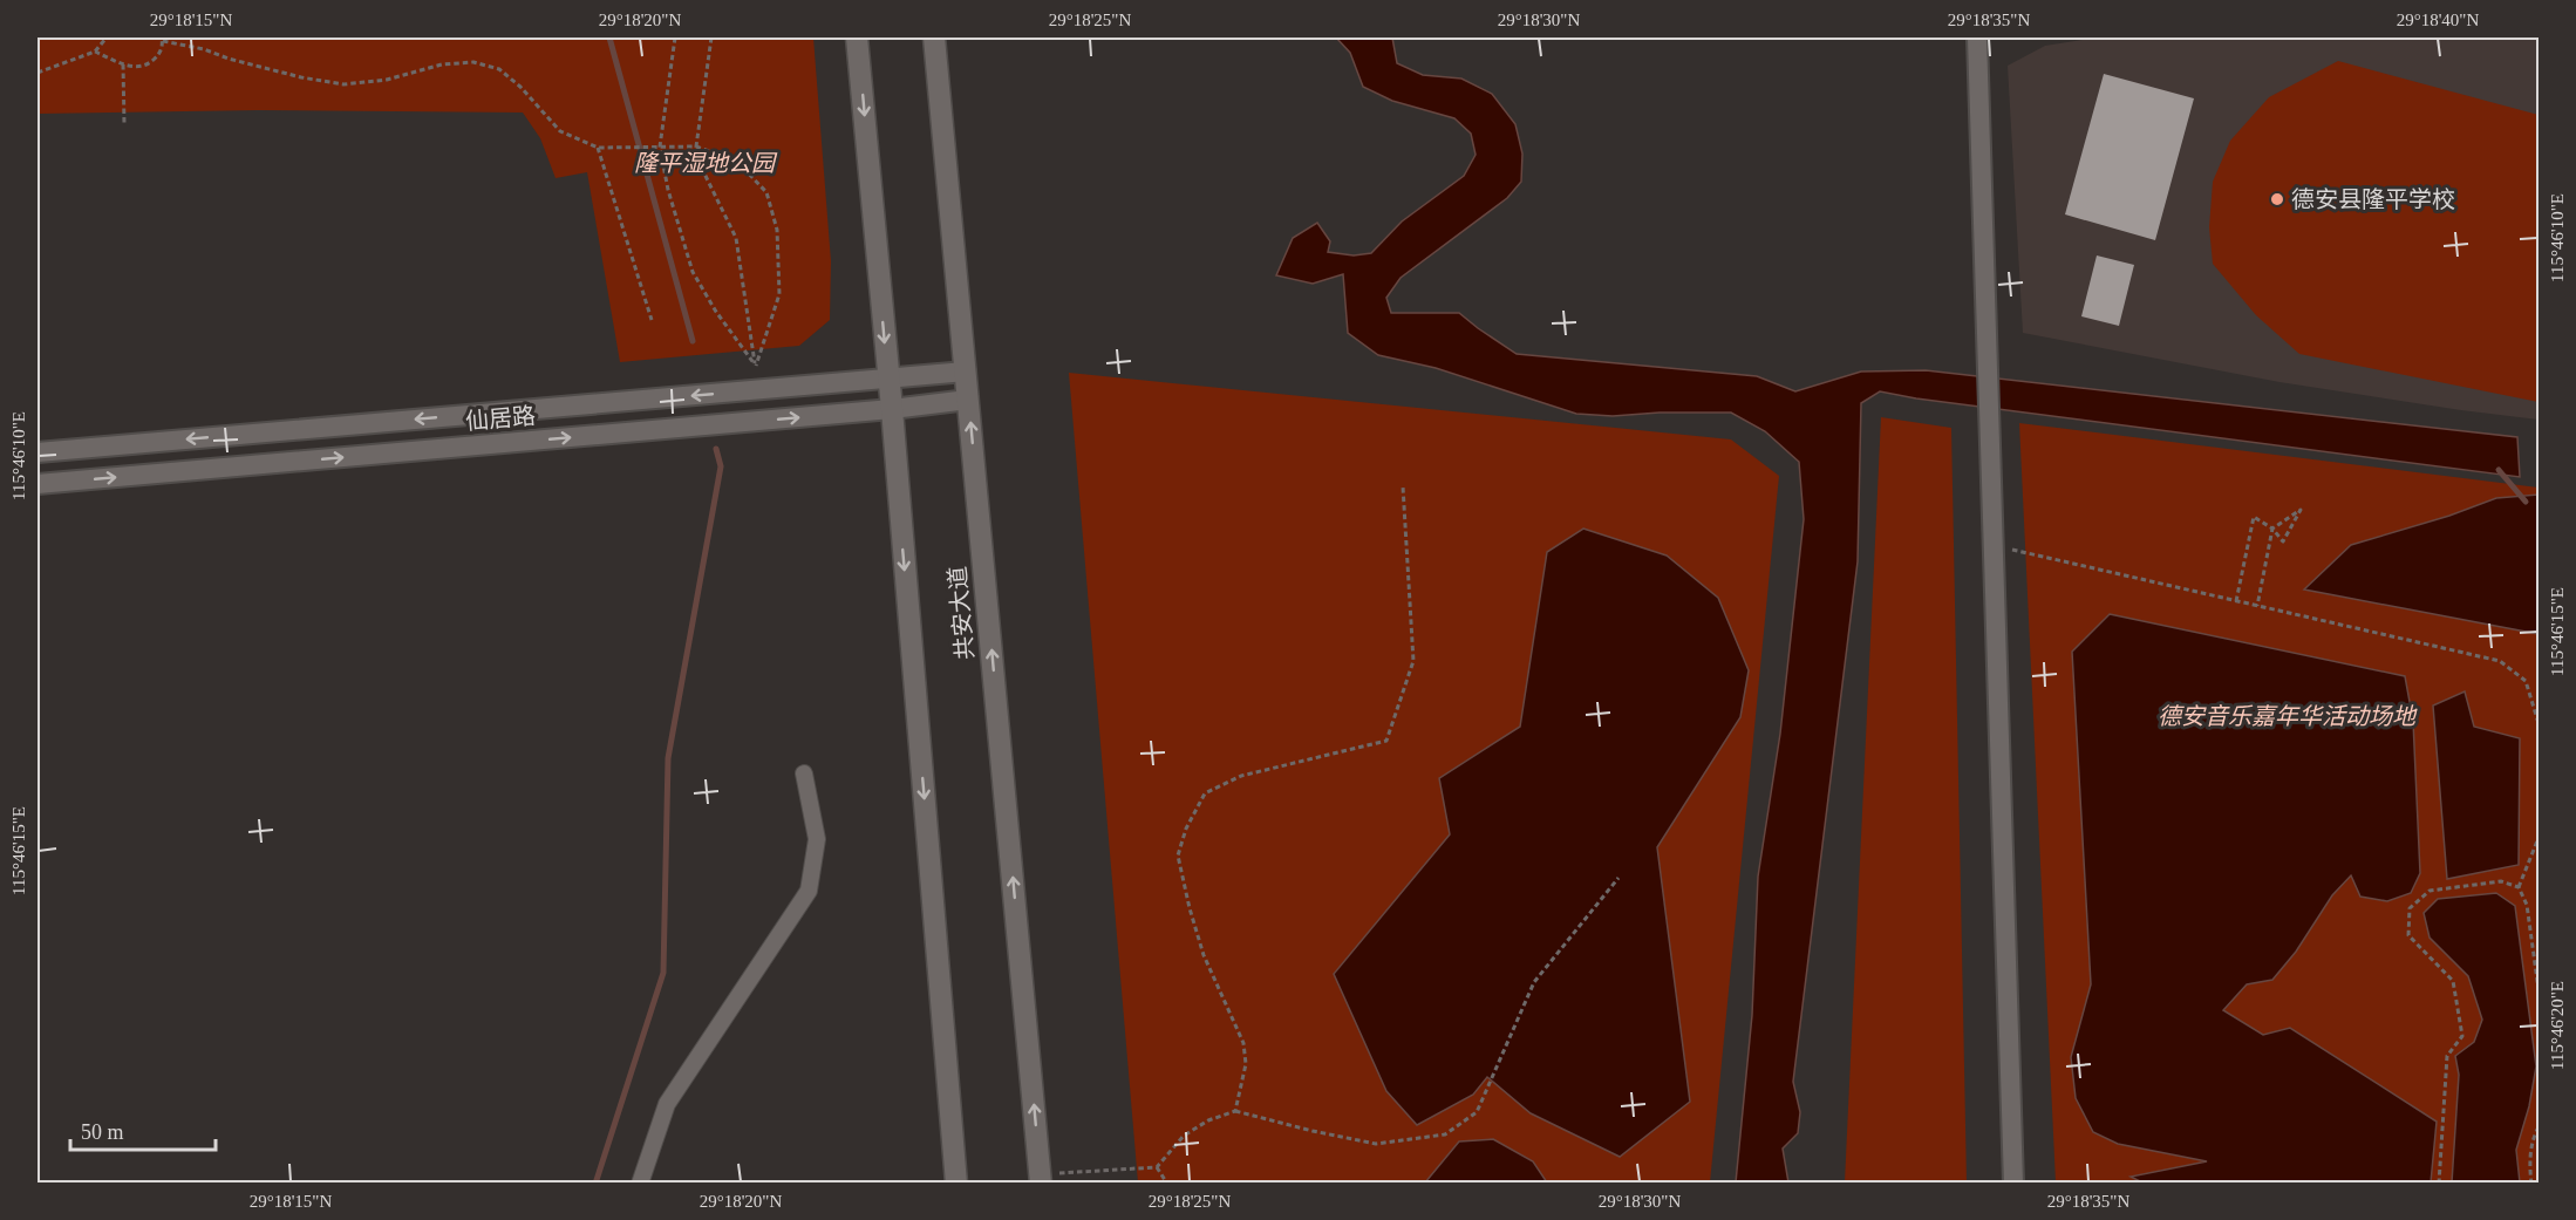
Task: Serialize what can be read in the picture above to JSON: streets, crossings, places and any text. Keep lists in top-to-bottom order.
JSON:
{
  "streets": {
    "main road": ["共安大道"],
    "street": ["仙居路"]
  },
  "crossings": [
    ["仙居路", "共安大道"]
  ],
  "parks": ["隆平湿地公园", "德安音乐嘉年华活动场地"],
  "places": ["德安县隆平学校"],
  "scale_bar": "50 m",
  "coordinates": [
    "29°18'15\"N",
    "29°18'20\"N",
    "29°18'25\"N",
    "29°18'30\"N",
    "29°18'35\"N",
    "29°18'40\"N",
    "115°46'10\"E",
    "115°46'15\"E",
    "115°46'20\"E"
  ]
}
